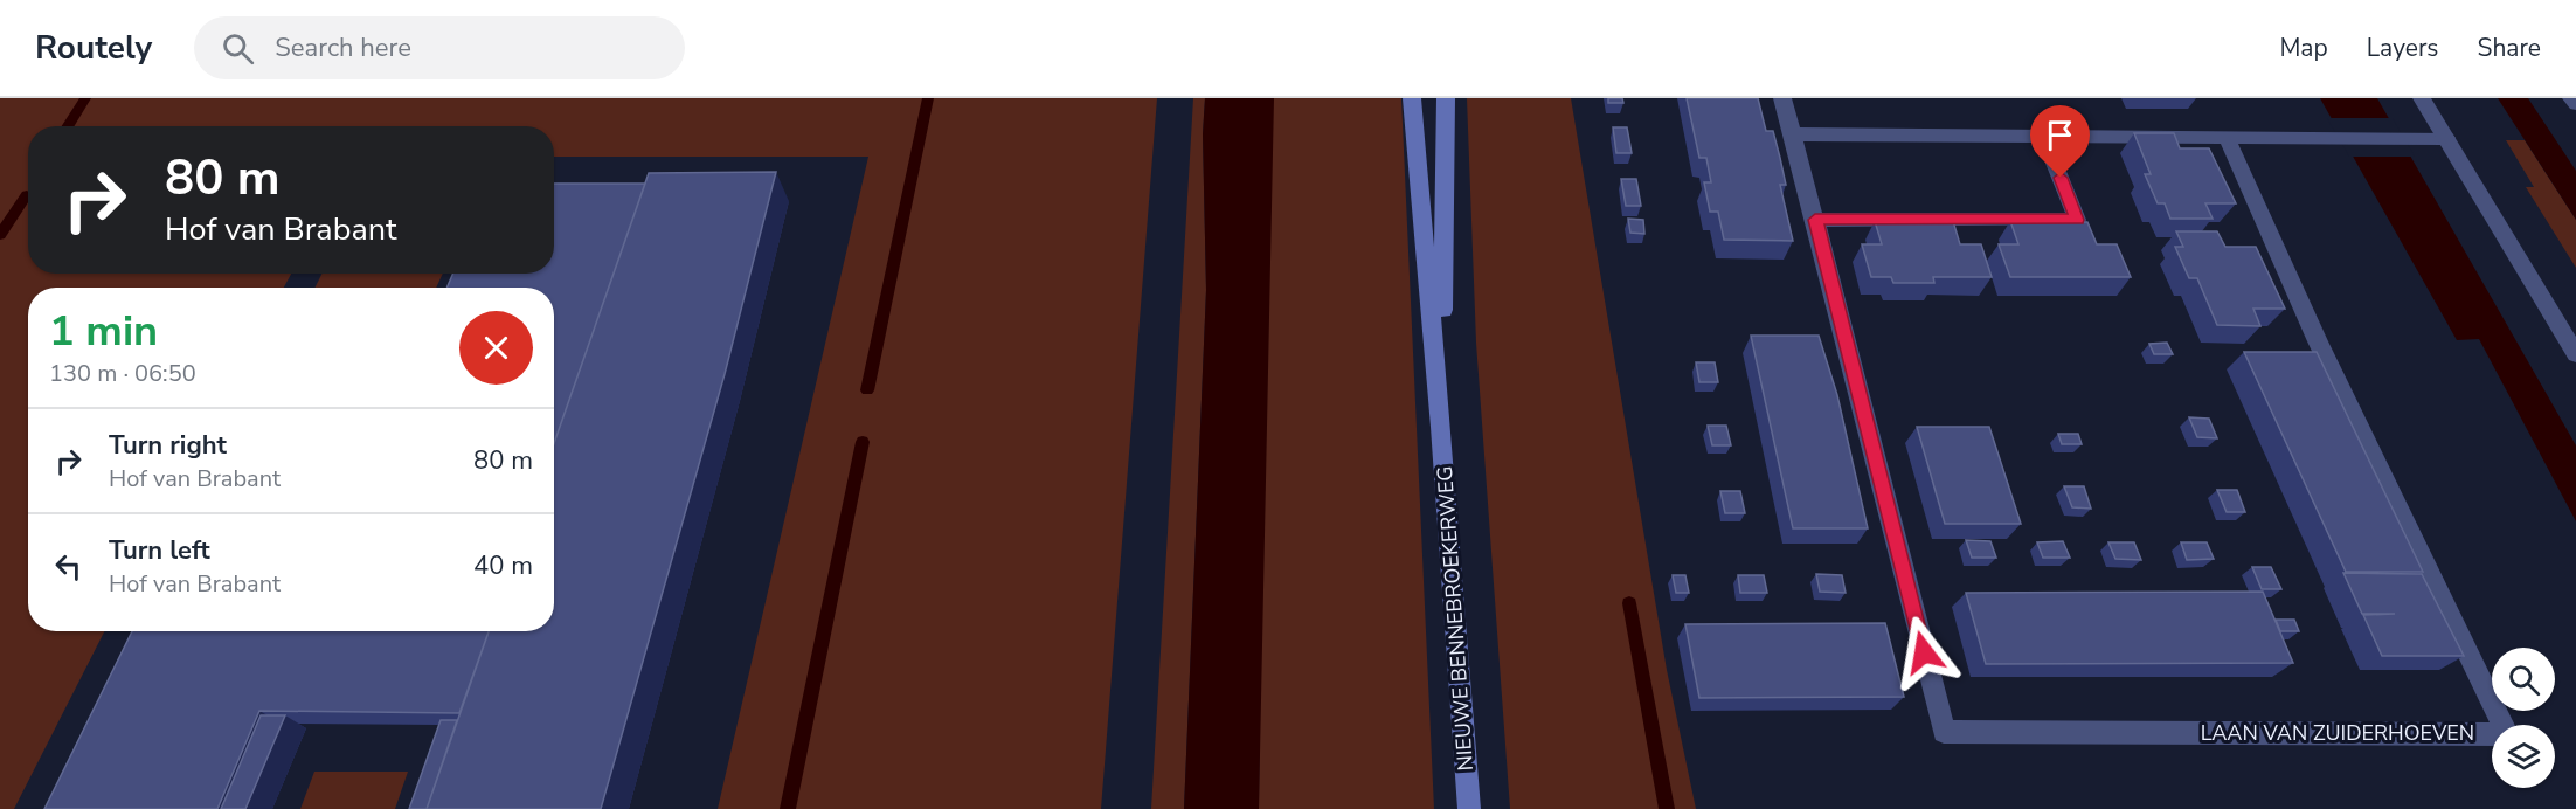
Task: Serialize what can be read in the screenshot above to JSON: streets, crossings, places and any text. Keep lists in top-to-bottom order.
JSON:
{
  "streets": {
    "main road": ["NIEUWE BENNEBROEKERWEG"],
    "street": ["LAAN VAN ZUIDERHOEVEN"]
  },
  "page": {
    "header": "Routely",
    "search": "Search here",
    "nav": ["Map", "Layers", "Share"],
    "turn": ["80 m", "Hof van Brabant"],
    "heading": ["1 min", "130 m · 06:50"],
    "list": [
      {
        "name": "Turn right",
        "note": "Hof van Brabant",
        "value": "80 m"
      },
      {
        "name": "Turn left",
        "note": "Hof van Brabant",
        "value": "40 m"
      }
    ]
  }
}
